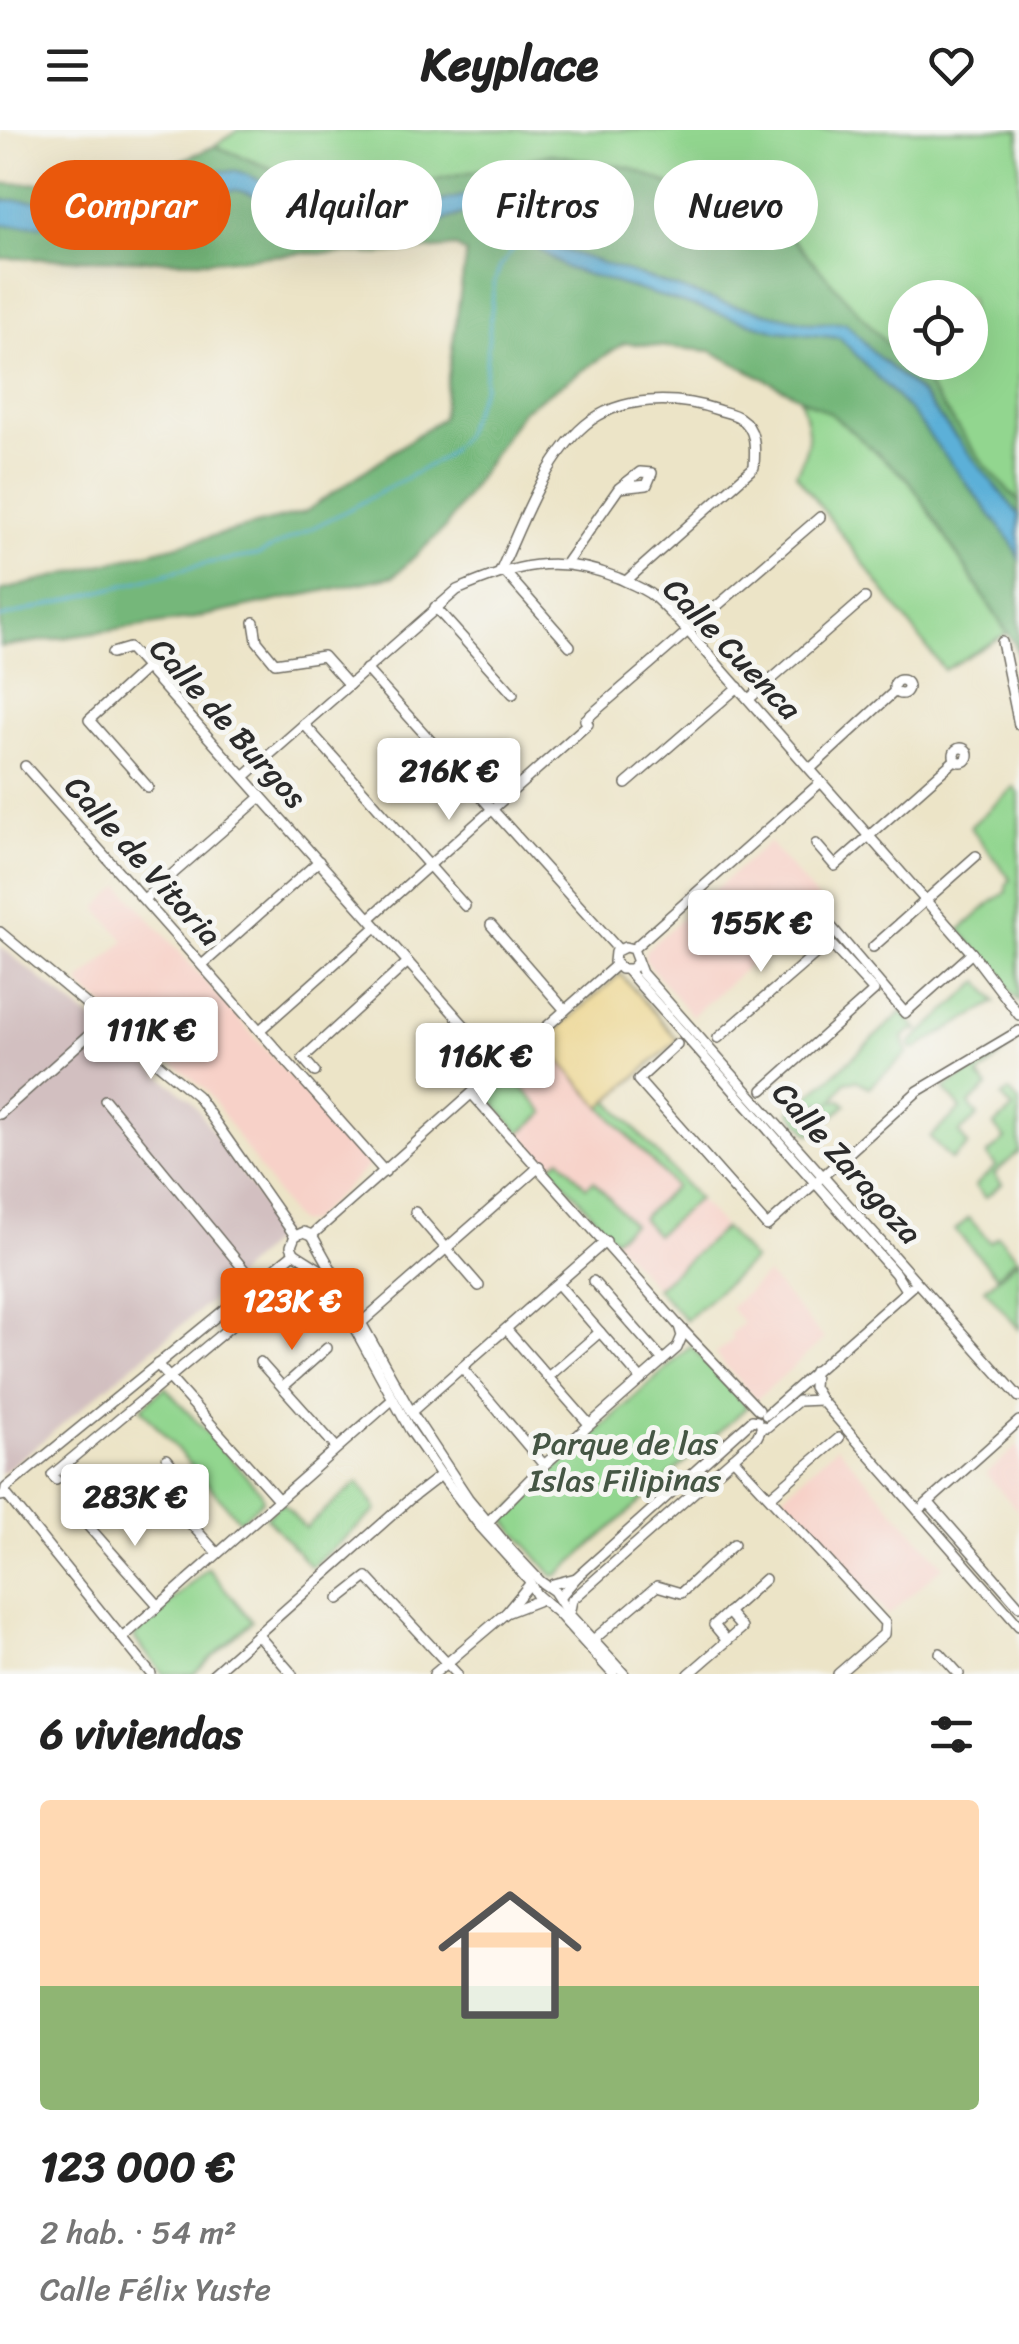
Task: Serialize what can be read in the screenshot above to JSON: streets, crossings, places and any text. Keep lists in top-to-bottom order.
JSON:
{
  "streets": {
    "street": [
      "Calle Cuenca",
      "Calle de Burgos",
      "Calle de Vitoria",
      "Calle Zaragoza"
    ]
  },
  "crossings": [
    ["Calle Cuenca", "Calle de Burgos"]
  ],
  "parks": ["Parque de las Islas Filipinas"],
  "page": {
    "header": "Keyplace",
    "chip": [
      "Comprar",
      "Alquilar",
      "Filtros",
      "Nuevo"
    ],
    "price": [
      "216K €",
      "155K €",
      "111K €",
      "116K €",
      "123K €",
      "283K €"
    ],
    "heading": "6 viviendas",
    "list": [
      {
        "name": "123 000 €",
        "note": "2 hab. · 54 m² · Calle Félix Yuste"
      }
    ]
  }
}
